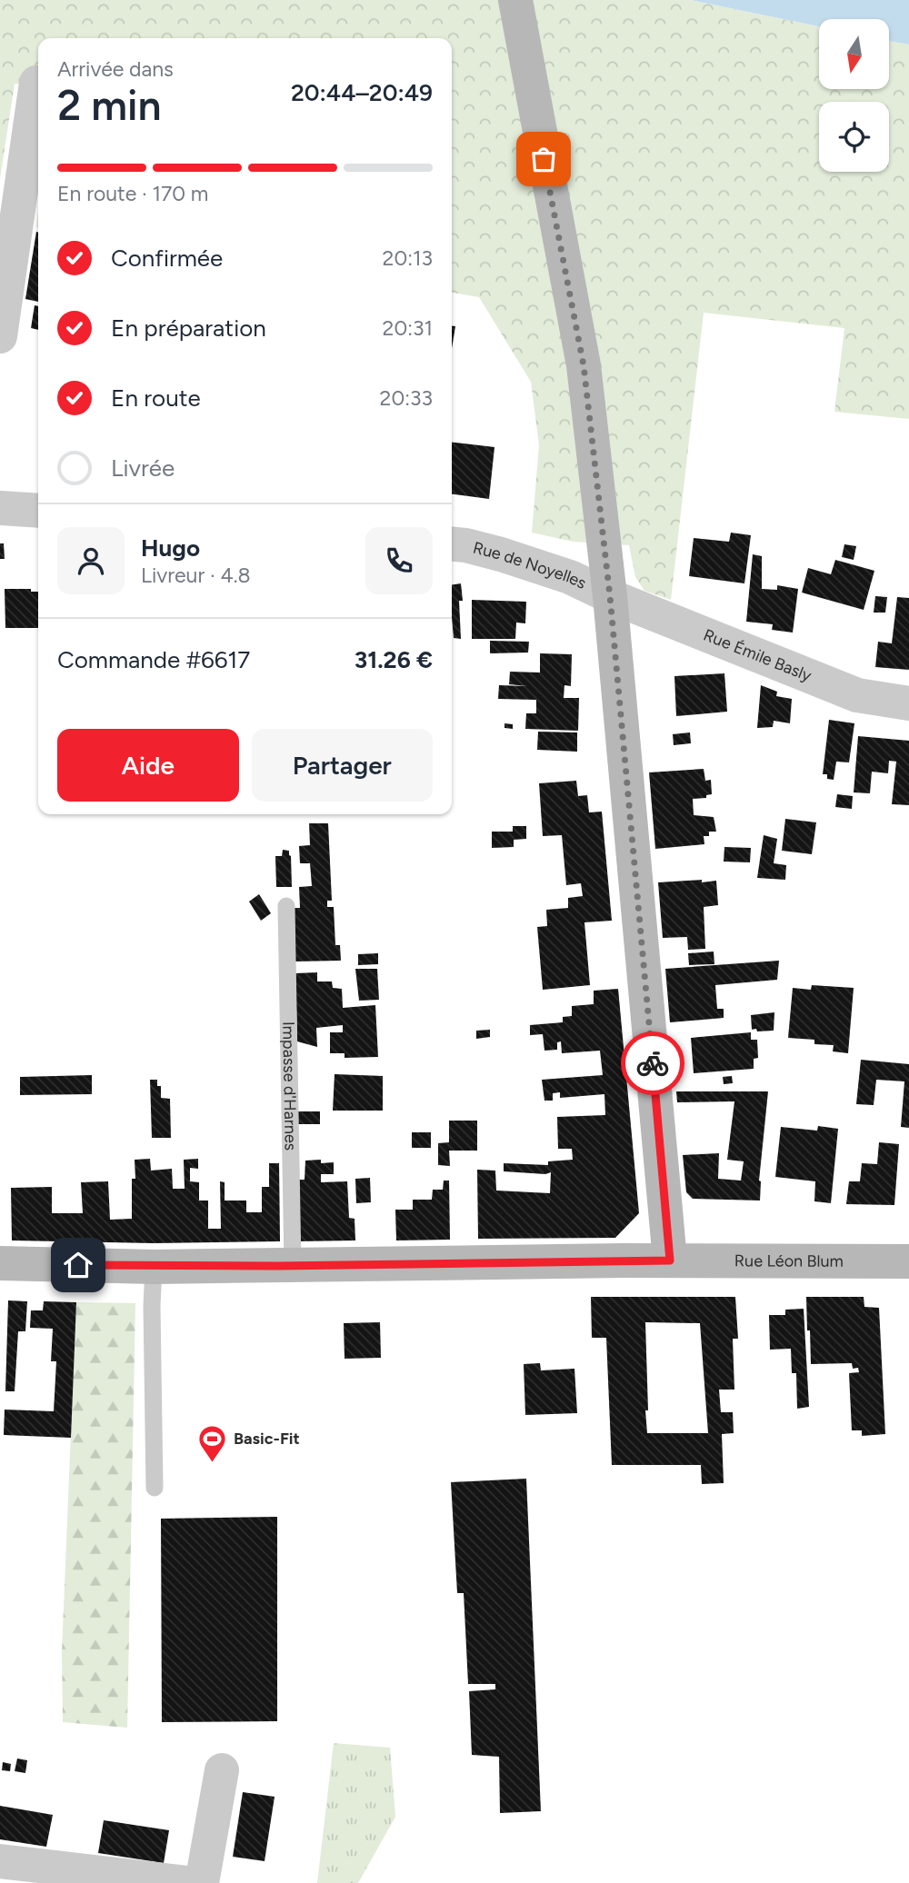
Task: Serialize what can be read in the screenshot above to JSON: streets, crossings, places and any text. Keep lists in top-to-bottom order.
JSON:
{
  "streets": {
    "street": ["Rue de Noyelles", "Rue Émile Basly", "Rue Léon Blum"],
    "lane": ["Impasse d'Harnes"]
  },
  "crossings": [
    ["Rue de Noyelles", "Rue Émile Basly"],
    ["Impasse d'Harnes", "Rue Léon Blum"]
  ],
  "places": {
    "sports": ["Basic-Fit"]
  },
  "north": "bottom",
  "page": {
    "heading": ["2 min", "Arrivée dans", "20:44–20:49"],
    "panel": [
      "Hugo",
      "Livreur · 4.8",
      "Commande #6617",
      "31.26 €"
    ],
    "bar": "En route · 170 m",
    "list": [
      ["Confirmée", "20:13"],
      ["En préparation", "20:31"],
      ["En route", "20:33"],
      "Livrée"
    ],
    "buttons": ["Aide", "Partager"]
  }
}
